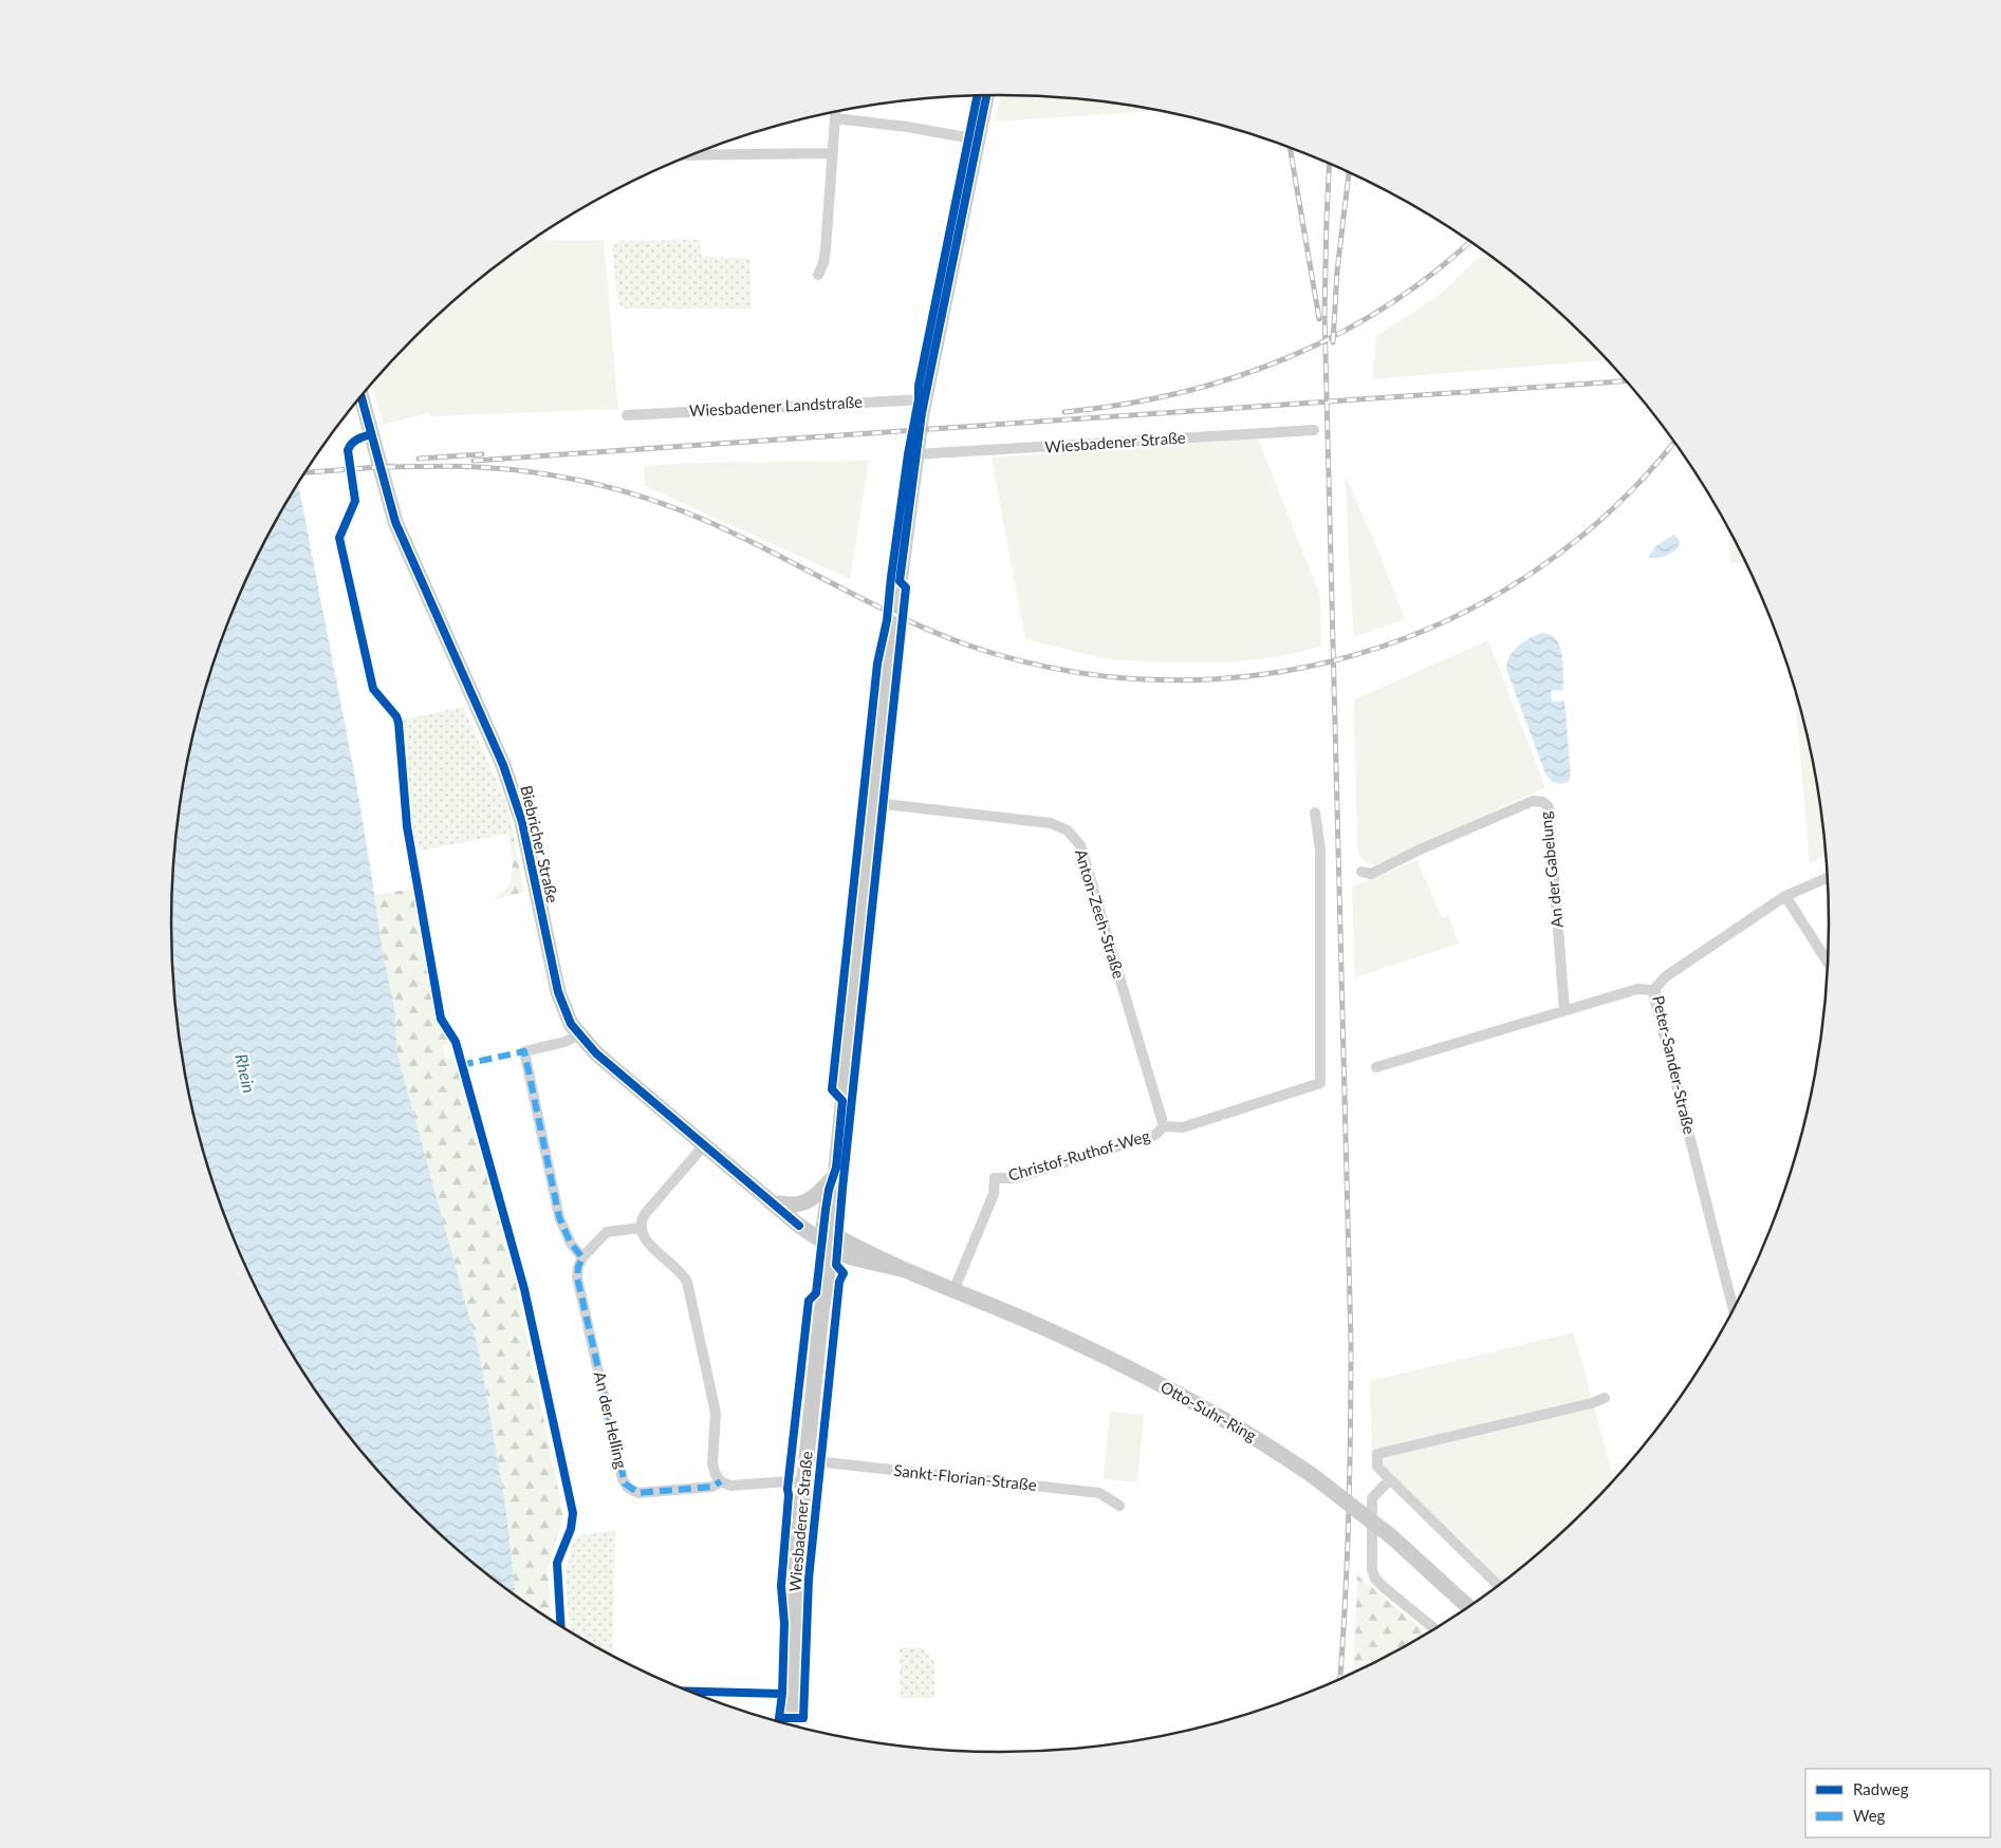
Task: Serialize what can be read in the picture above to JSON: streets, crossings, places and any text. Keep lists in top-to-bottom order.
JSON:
{
  "streets": {
    "street": [
      "Wiesbadener Landstraße",
      "Wiesbadener Straße",
      "Biebricher Straße",
      "An der Gabelung",
      "Anton-Zeeh-Straße",
      "Peter-Sander-Straße",
      "Christof-Ruthof-Weg",
      "Otto-Suhr-Ring",
      "An der Helling",
      "Sankt-Florian-Straße"
    ]
  },
  "crossings": [
    ["Wiesbadener Landstraße", "Wiesbadener Straße"],
    ["Wiesbadener Straße", "Biebricher Straße"],
    ["Wiesbadener Straße", "Anton-Zeeh-Straße"],
    ["Wiesbadener Straße", "Otto-Suhr-Ring"],
    ["Wiesbadener Straße", "An der Helling"],
    ["Wiesbadener Straße", "Sankt-Florian-Straße"],
    ["Biebricher Straße", "Otto-Suhr-Ring"],
    ["Anton-Zeeh-Straße", "Christof-Ruthof-Weg"],
    ["Christof-Ruthof-Weg", "Otto-Suhr-Ring"]
  ],
  "water": ["Rhein"],
  "legend": ["Radweg", "Weg"]
}
